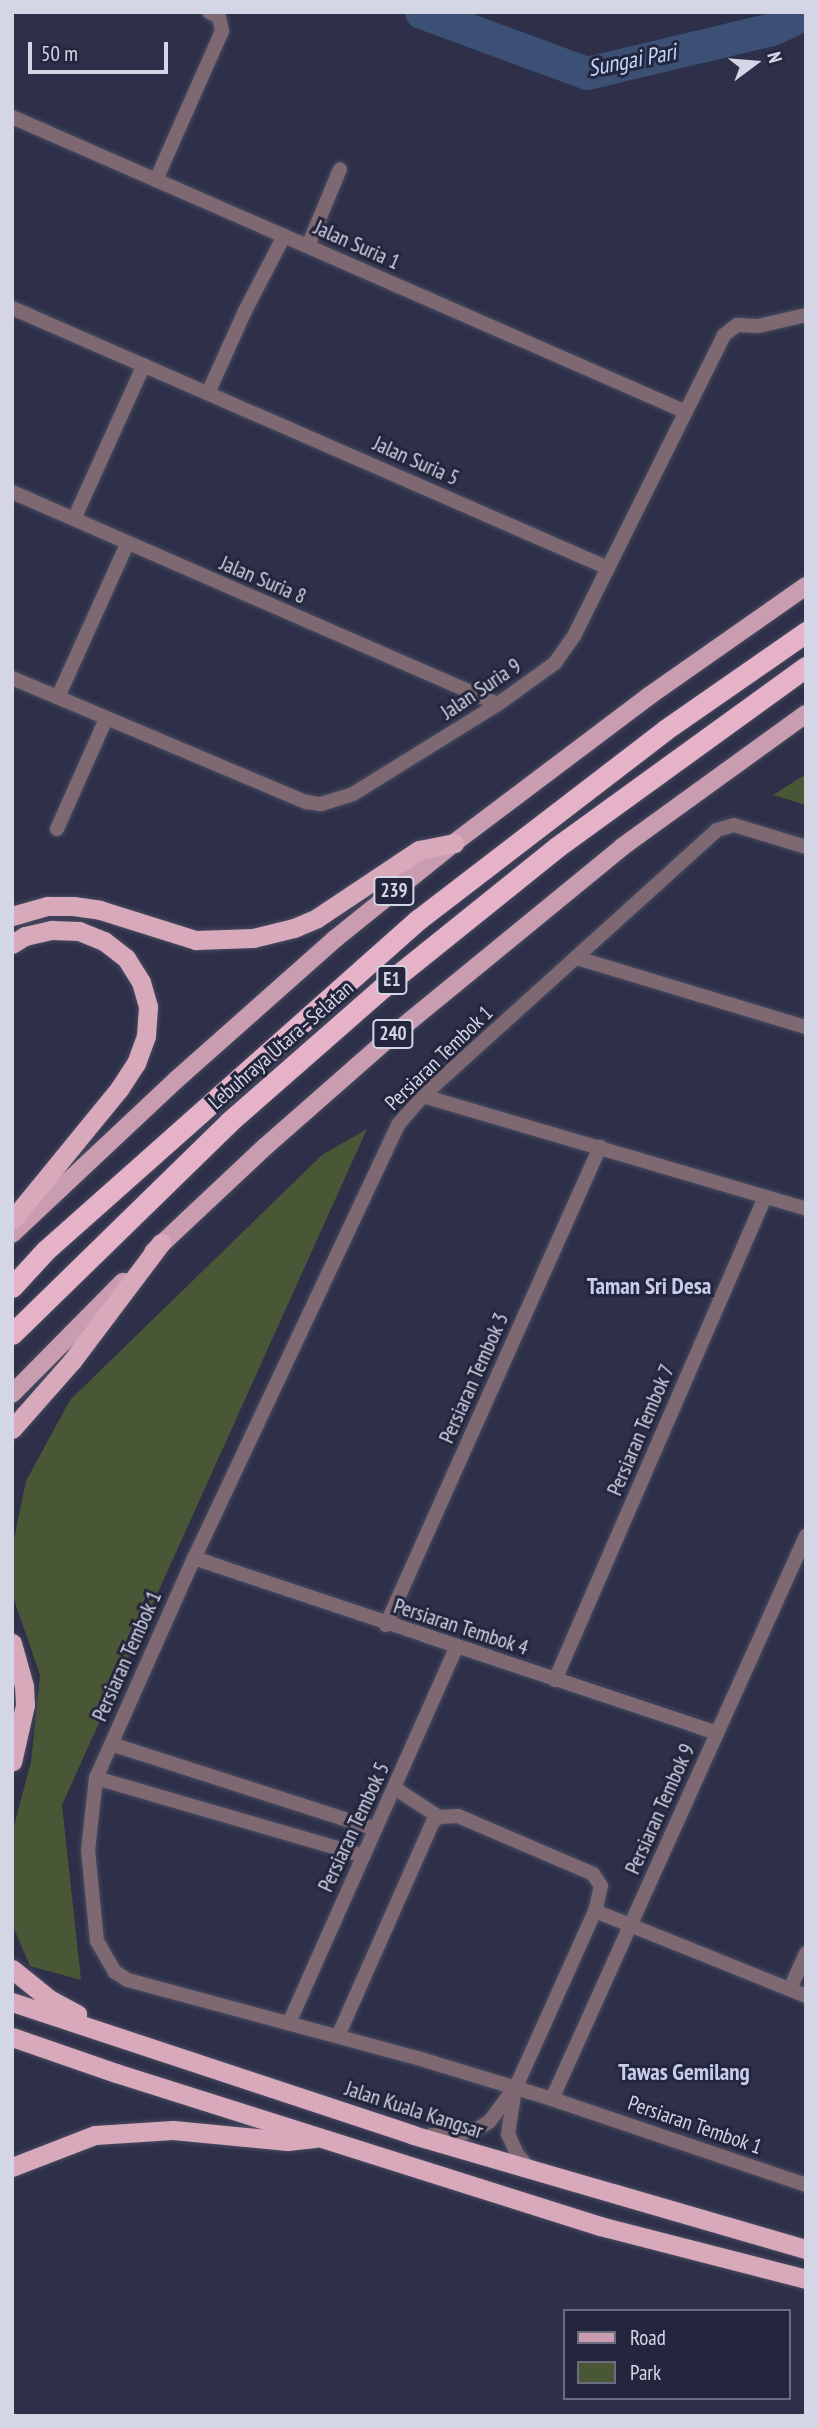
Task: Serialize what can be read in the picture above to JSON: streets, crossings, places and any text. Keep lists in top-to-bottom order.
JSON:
{
  "streets": {
    "highway": ["E1", "Lebuhraya Utara–Selatan", "Jalan Kuala Kangsar"],
    "main road": ["239", "240"],
    "street": [
      "Jalan Suria 1",
      "Jalan Suria 5",
      "Jalan Suria 8",
      "Jalan Suria 9",
      "Persiaran Tembok 1",
      "Persiaran Tembok 3",
      "Persiaran Tembok 7",
      "Persiaran Tembok 4",
      "Persiaran Tembok 9",
      "Persiaran Tembok 5"
    ]
  },
  "crossings": [
    ["Jalan Suria 1", "Jalan Suria 9"],
    ["Jalan Suria 5", "Jalan Suria 9"],
    ["Jalan Suria 8", "Jalan Suria 9"],
    ["Persiaran Tembok 1", "Persiaran Tembok 4"],
    ["Persiaran Tembok 1", "Persiaran Tembok 9"],
    ["Persiaran Tembok 1", "Persiaran Tembok 5"],
    ["Persiaran Tembok 3", "Persiaran Tembok 4"],
    ["Persiaran Tembok 7", "Persiaran Tembok 4"],
    ["Persiaran Tembok 4", "Persiaran Tembok 9"],
    ["Persiaran Tembok 4", "Persiaran Tembok 5"]
  ],
  "districts": ["Taman Sri Desa", "Tawas Gemilang"],
  "water": ["Sungai Pari"],
  "legend": ["Road", "Park"],
  "scale_bar": "50 m",
  "north": "right"
}
